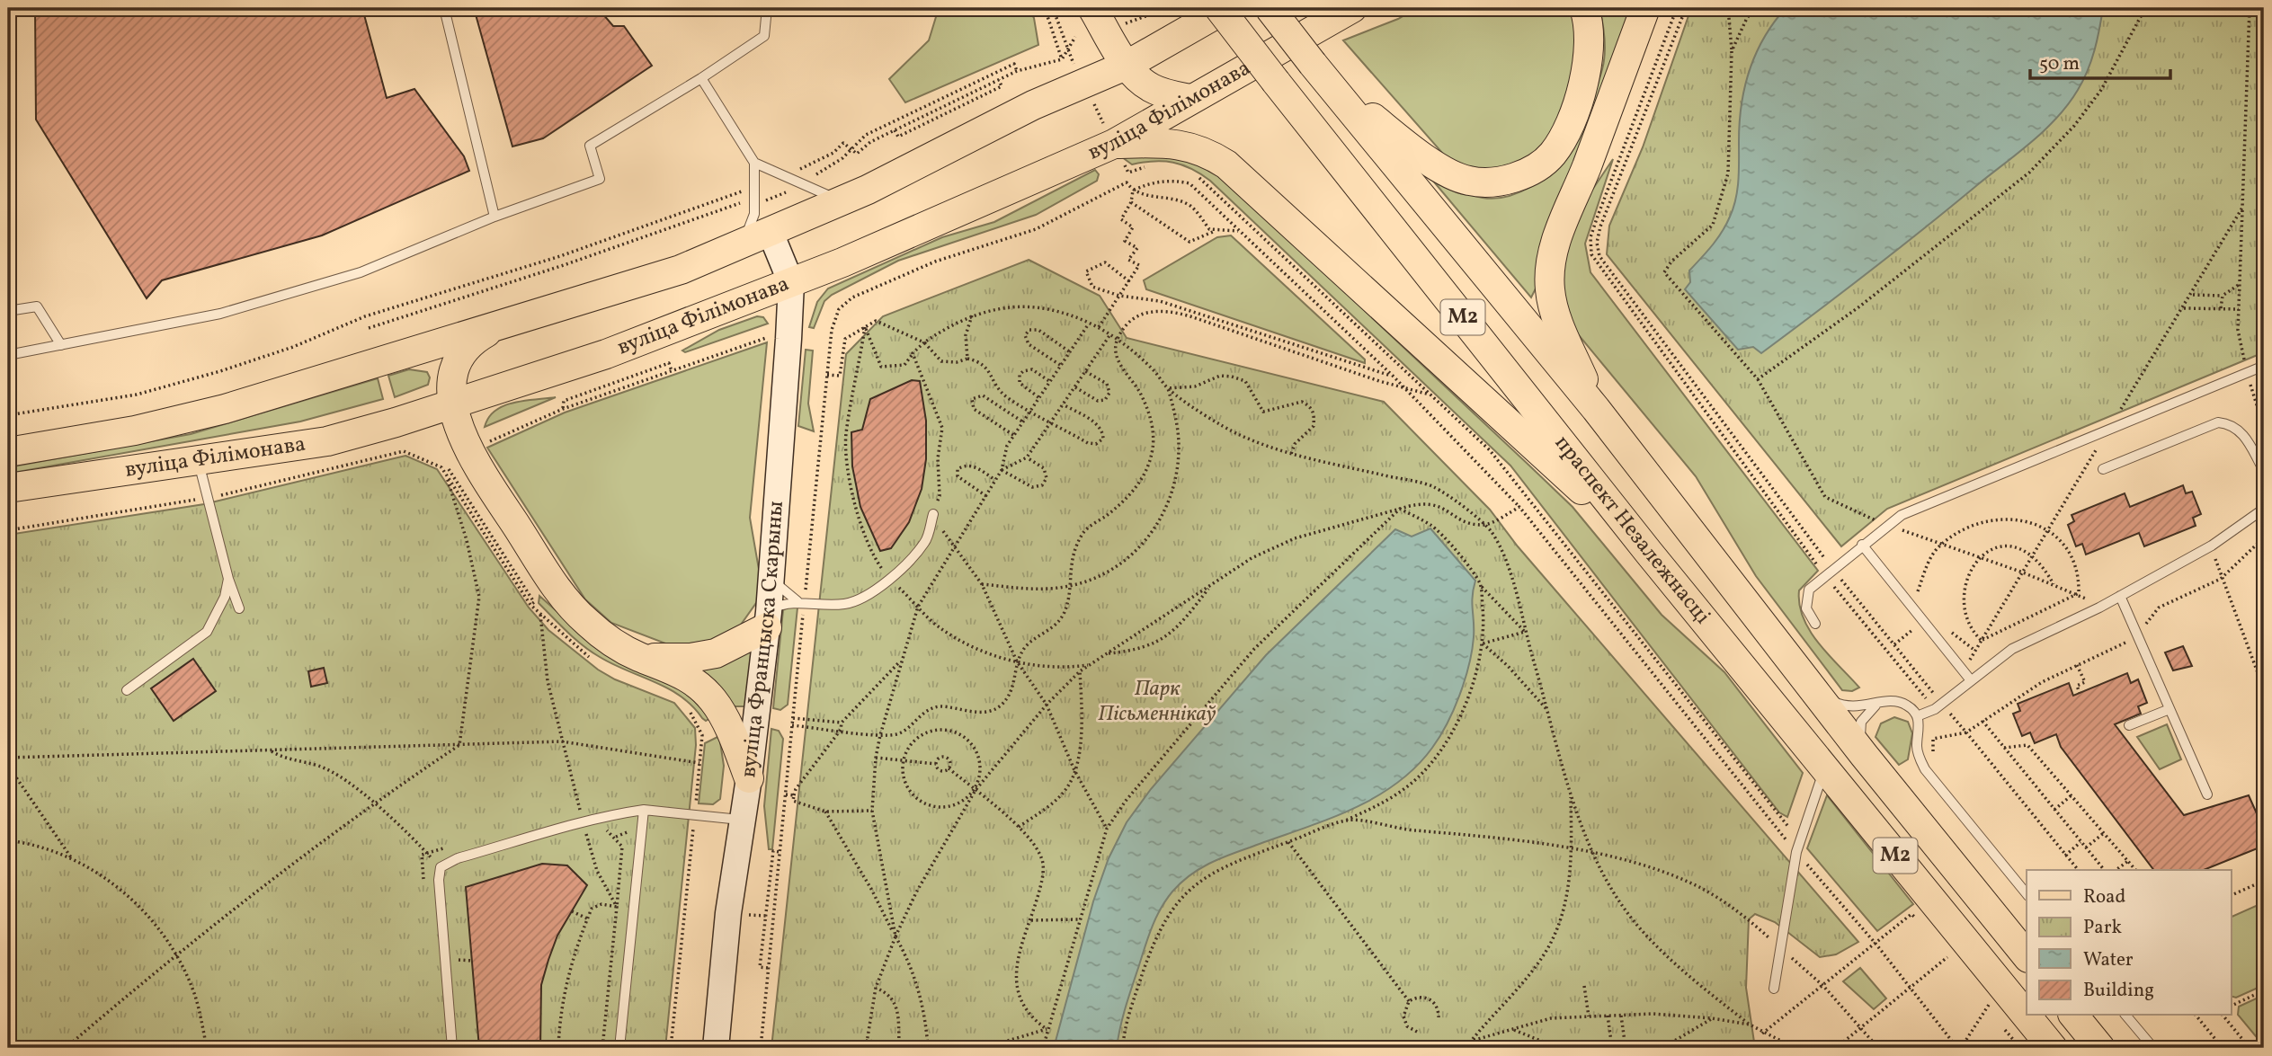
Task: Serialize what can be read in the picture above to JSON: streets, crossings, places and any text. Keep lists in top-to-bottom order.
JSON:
{
  "streets": {
    "main road": [
      "вуліца Філімонава",
      "М2",
      "праспект Незалежнасці",
      "вуліца Францыска Скарыны"
    ]
  },
  "crossings": [
    ["вуліца Філімонава", "вуліца Францыска Скарыны"]
  ],
  "parks": ["Парк Пісьменнікаў"],
  "legend": [
    "Road",
    "Park",
    "Water",
    "Building"
  ],
  "scale_bar": "50 m"
}
